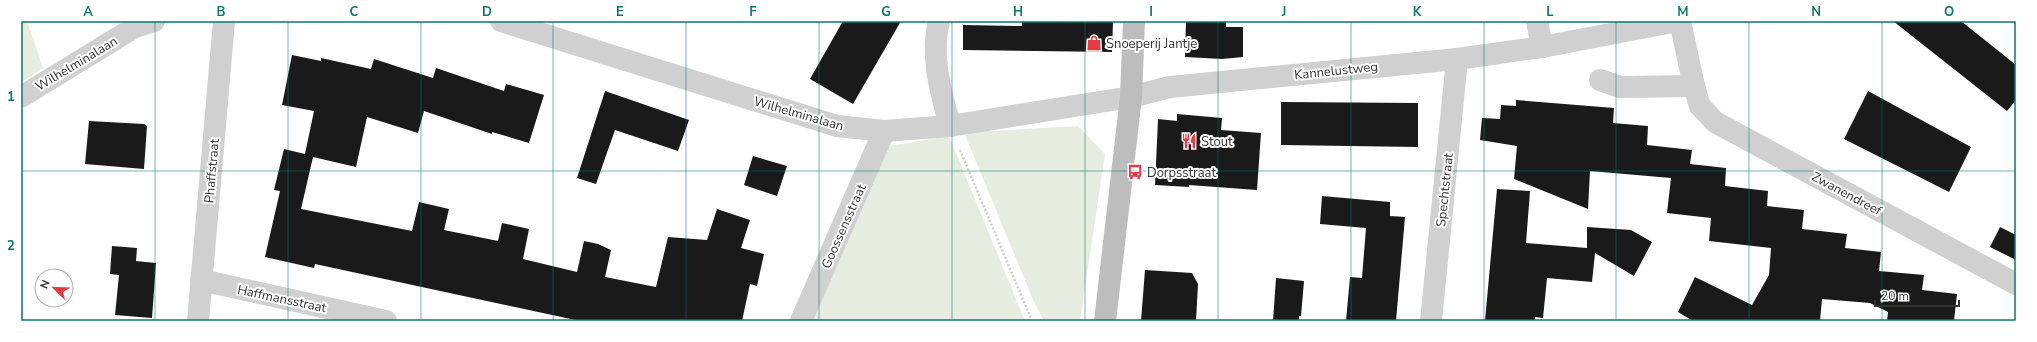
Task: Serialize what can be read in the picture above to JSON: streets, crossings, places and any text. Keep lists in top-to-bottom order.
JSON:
{
  "streets": {
    "street": [
      "Wilhelminalaan",
      "Kannelustweg",
      "Phaffstraat",
      "Spechtstraat",
      "Zwanendreef",
      "Goossensstraat",
      "Haffmansstraat"
    ]
  },
  "crossings": [
    ["Wilhelminalaan", "Kannelustweg"],
    ["Wilhelminalaan", "Goossensstraat"],
    ["Kannelustweg", "Spechtstraat"],
    ["Kannelustweg", "Zwanendreef"],
    ["Phaffstraat", "Haffmansstraat"]
  ],
  "places": {
    "shop": ["Snoeperij Jantje"],
    "restaurant": ["Stout"],
    "bus stop": ["Dorpsstraat"]
  },
  "scale_bar": "20 m",
  "north": "top left",
  "grid": {
    "columns": [
      "A",
      "B",
      "C",
      "D",
      "E",
      "F",
      "G",
      "H",
      "I",
      "J",
      "K",
      "L",
      "M",
      "N",
      "O"
    ],
    "rows": ["1", "2"]
  }
}
